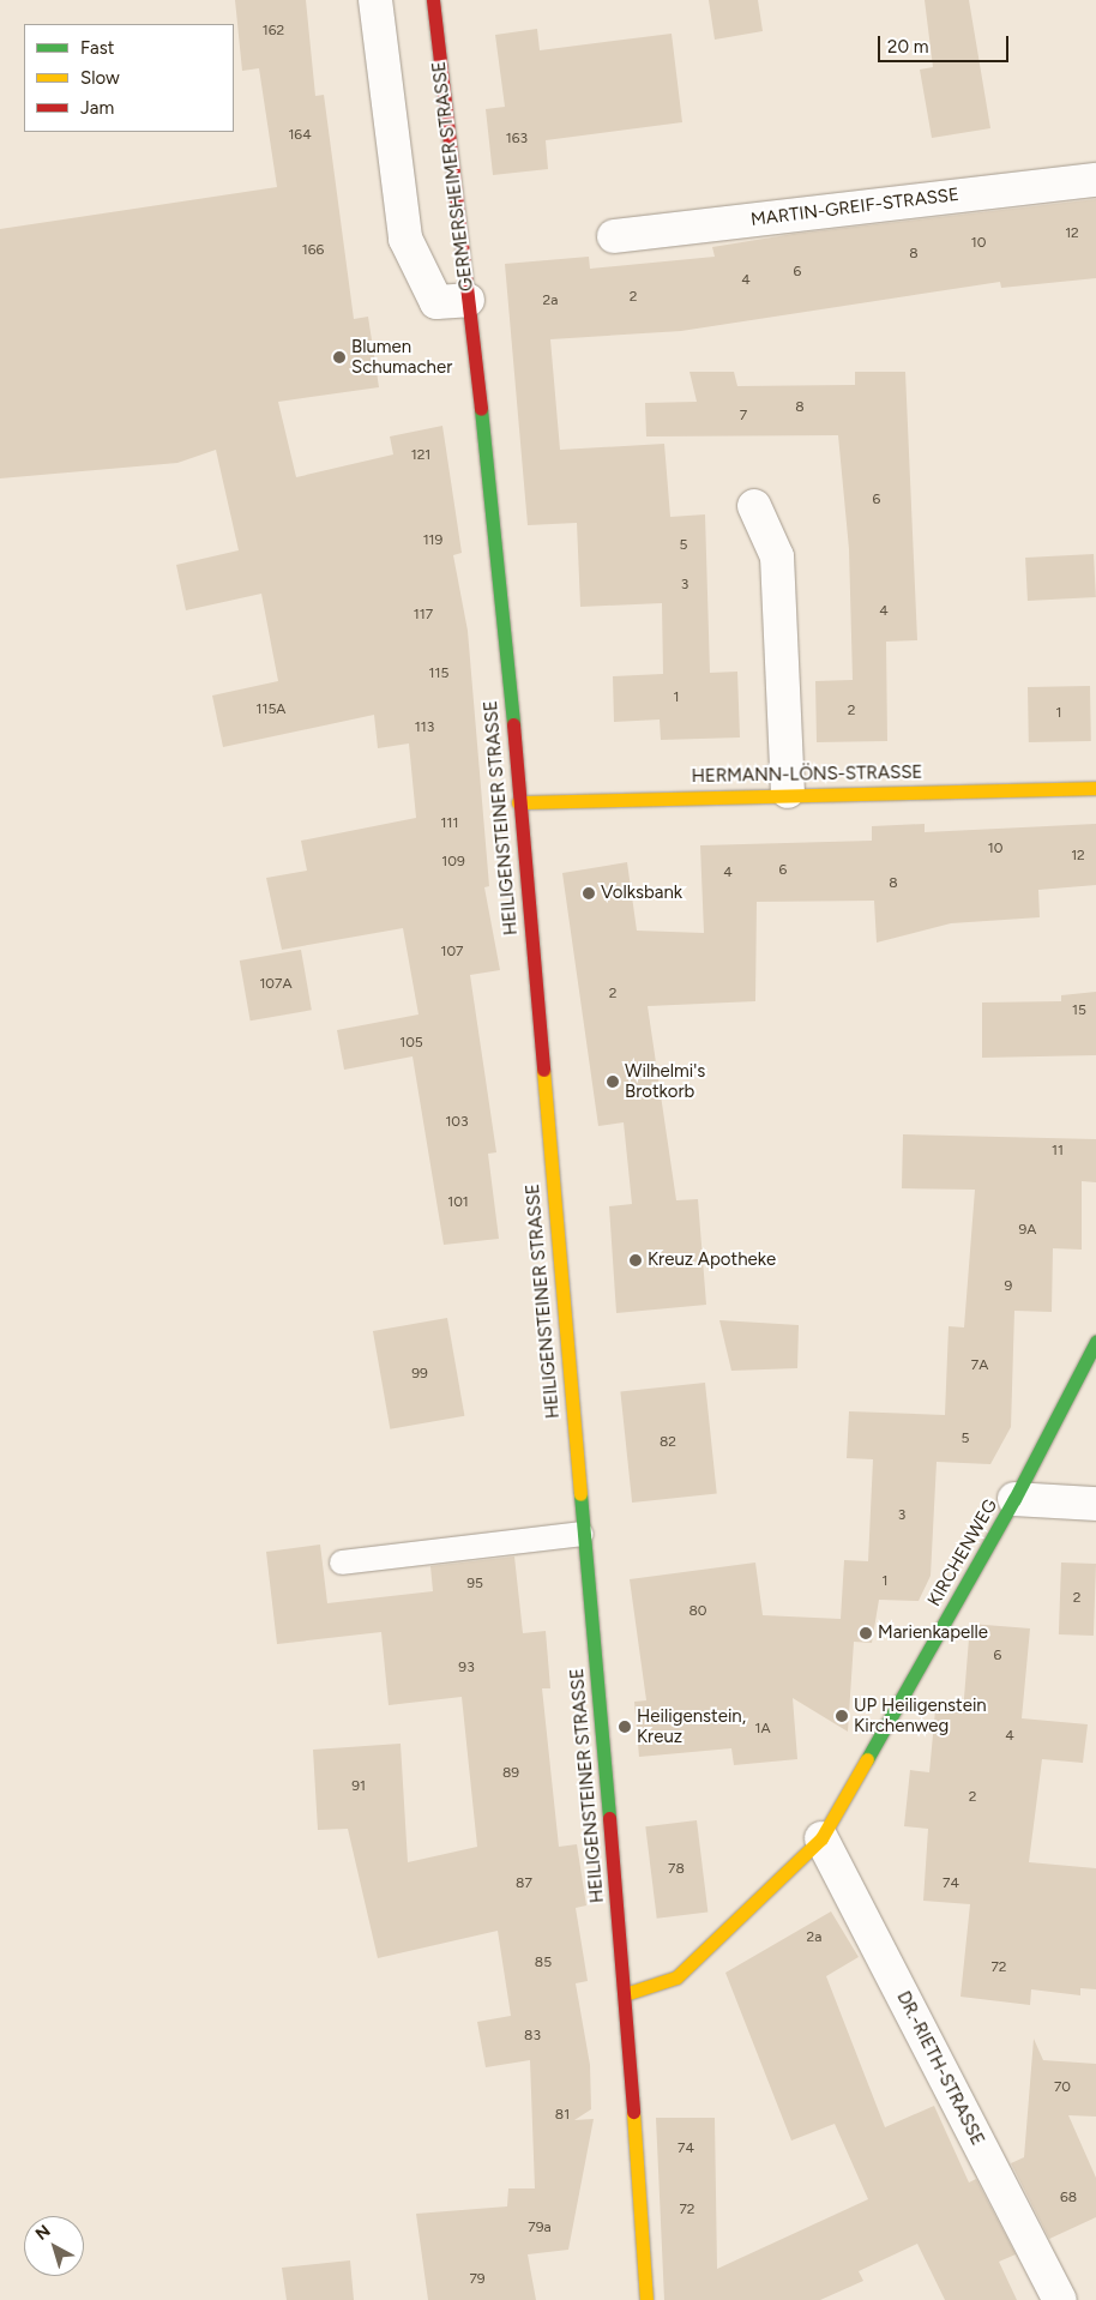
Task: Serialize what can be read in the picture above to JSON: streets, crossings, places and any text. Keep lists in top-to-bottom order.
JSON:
{
  "streets": {
    "main road": [
      "GERMERSHEIMER STRASSE",
      "HERMANN-LÖNS-STRASSE",
      "HEILIGENSTEINER STRASSE",
      "KIRCHENWEG"
    ],
    "street": ["MARTIN-GREIF-STRASSE", "DR.-RIETH-STRASSE"]
  },
  "crossings": [
    ["GERMERSHEIMER STRASSE", "HEILIGENSTEINER STRASSE"],
    ["HERMANN-LÖNS-STRASSE", "HEILIGENSTEINER STRASSE"],
    ["HEILIGENSTEINER STRASSE", "KIRCHENWEG"],
    ["KIRCHENWEG", "DR.-RIETH-STRASSE"]
  ],
  "places": [
    "Blumen Schumacher",
    "Volksbank",
    "Wilhelmi's Brotkorb",
    "Kreuz Apotheke",
    "Marienkapelle",
    "UP Heiligenstein Kirchenweg",
    "Heiligenstein, Kreuz"
  ],
  "house_numbers": [
    "162",
    "164",
    "163",
    "12",
    "10",
    "166",
    "8",
    "6",
    "4",
    "2",
    "2a",
    "8",
    "7",
    "121",
    "6",
    "119",
    "5",
    "3",
    "4",
    "117",
    "115",
    "1",
    "115A",
    "2",
    "1",
    "113",
    "111",
    "10",
    "12",
    "109",
    "6",
    "4",
    "8",
    "107",
    "107A",
    "2",
    "15",
    "105",
    "103",
    "11",
    "101",
    "9A",
    "9",
    "7A",
    "99",
    "5",
    "82",
    "3",
    "1",
    "95",
    "2",
    "80",
    "6",
    "93",
    "1A",
    "4",
    "89",
    "91",
    "2",
    "78",
    "87",
    "74",
    "2a",
    "85",
    "72",
    "83",
    "70",
    "81",
    "74",
    "68",
    "72",
    "79a",
    "79"
  ],
  "legend": ["Fast", "Slow", "Jam"],
  "scale_bar": "20 m",
  "north": "top left"
}
